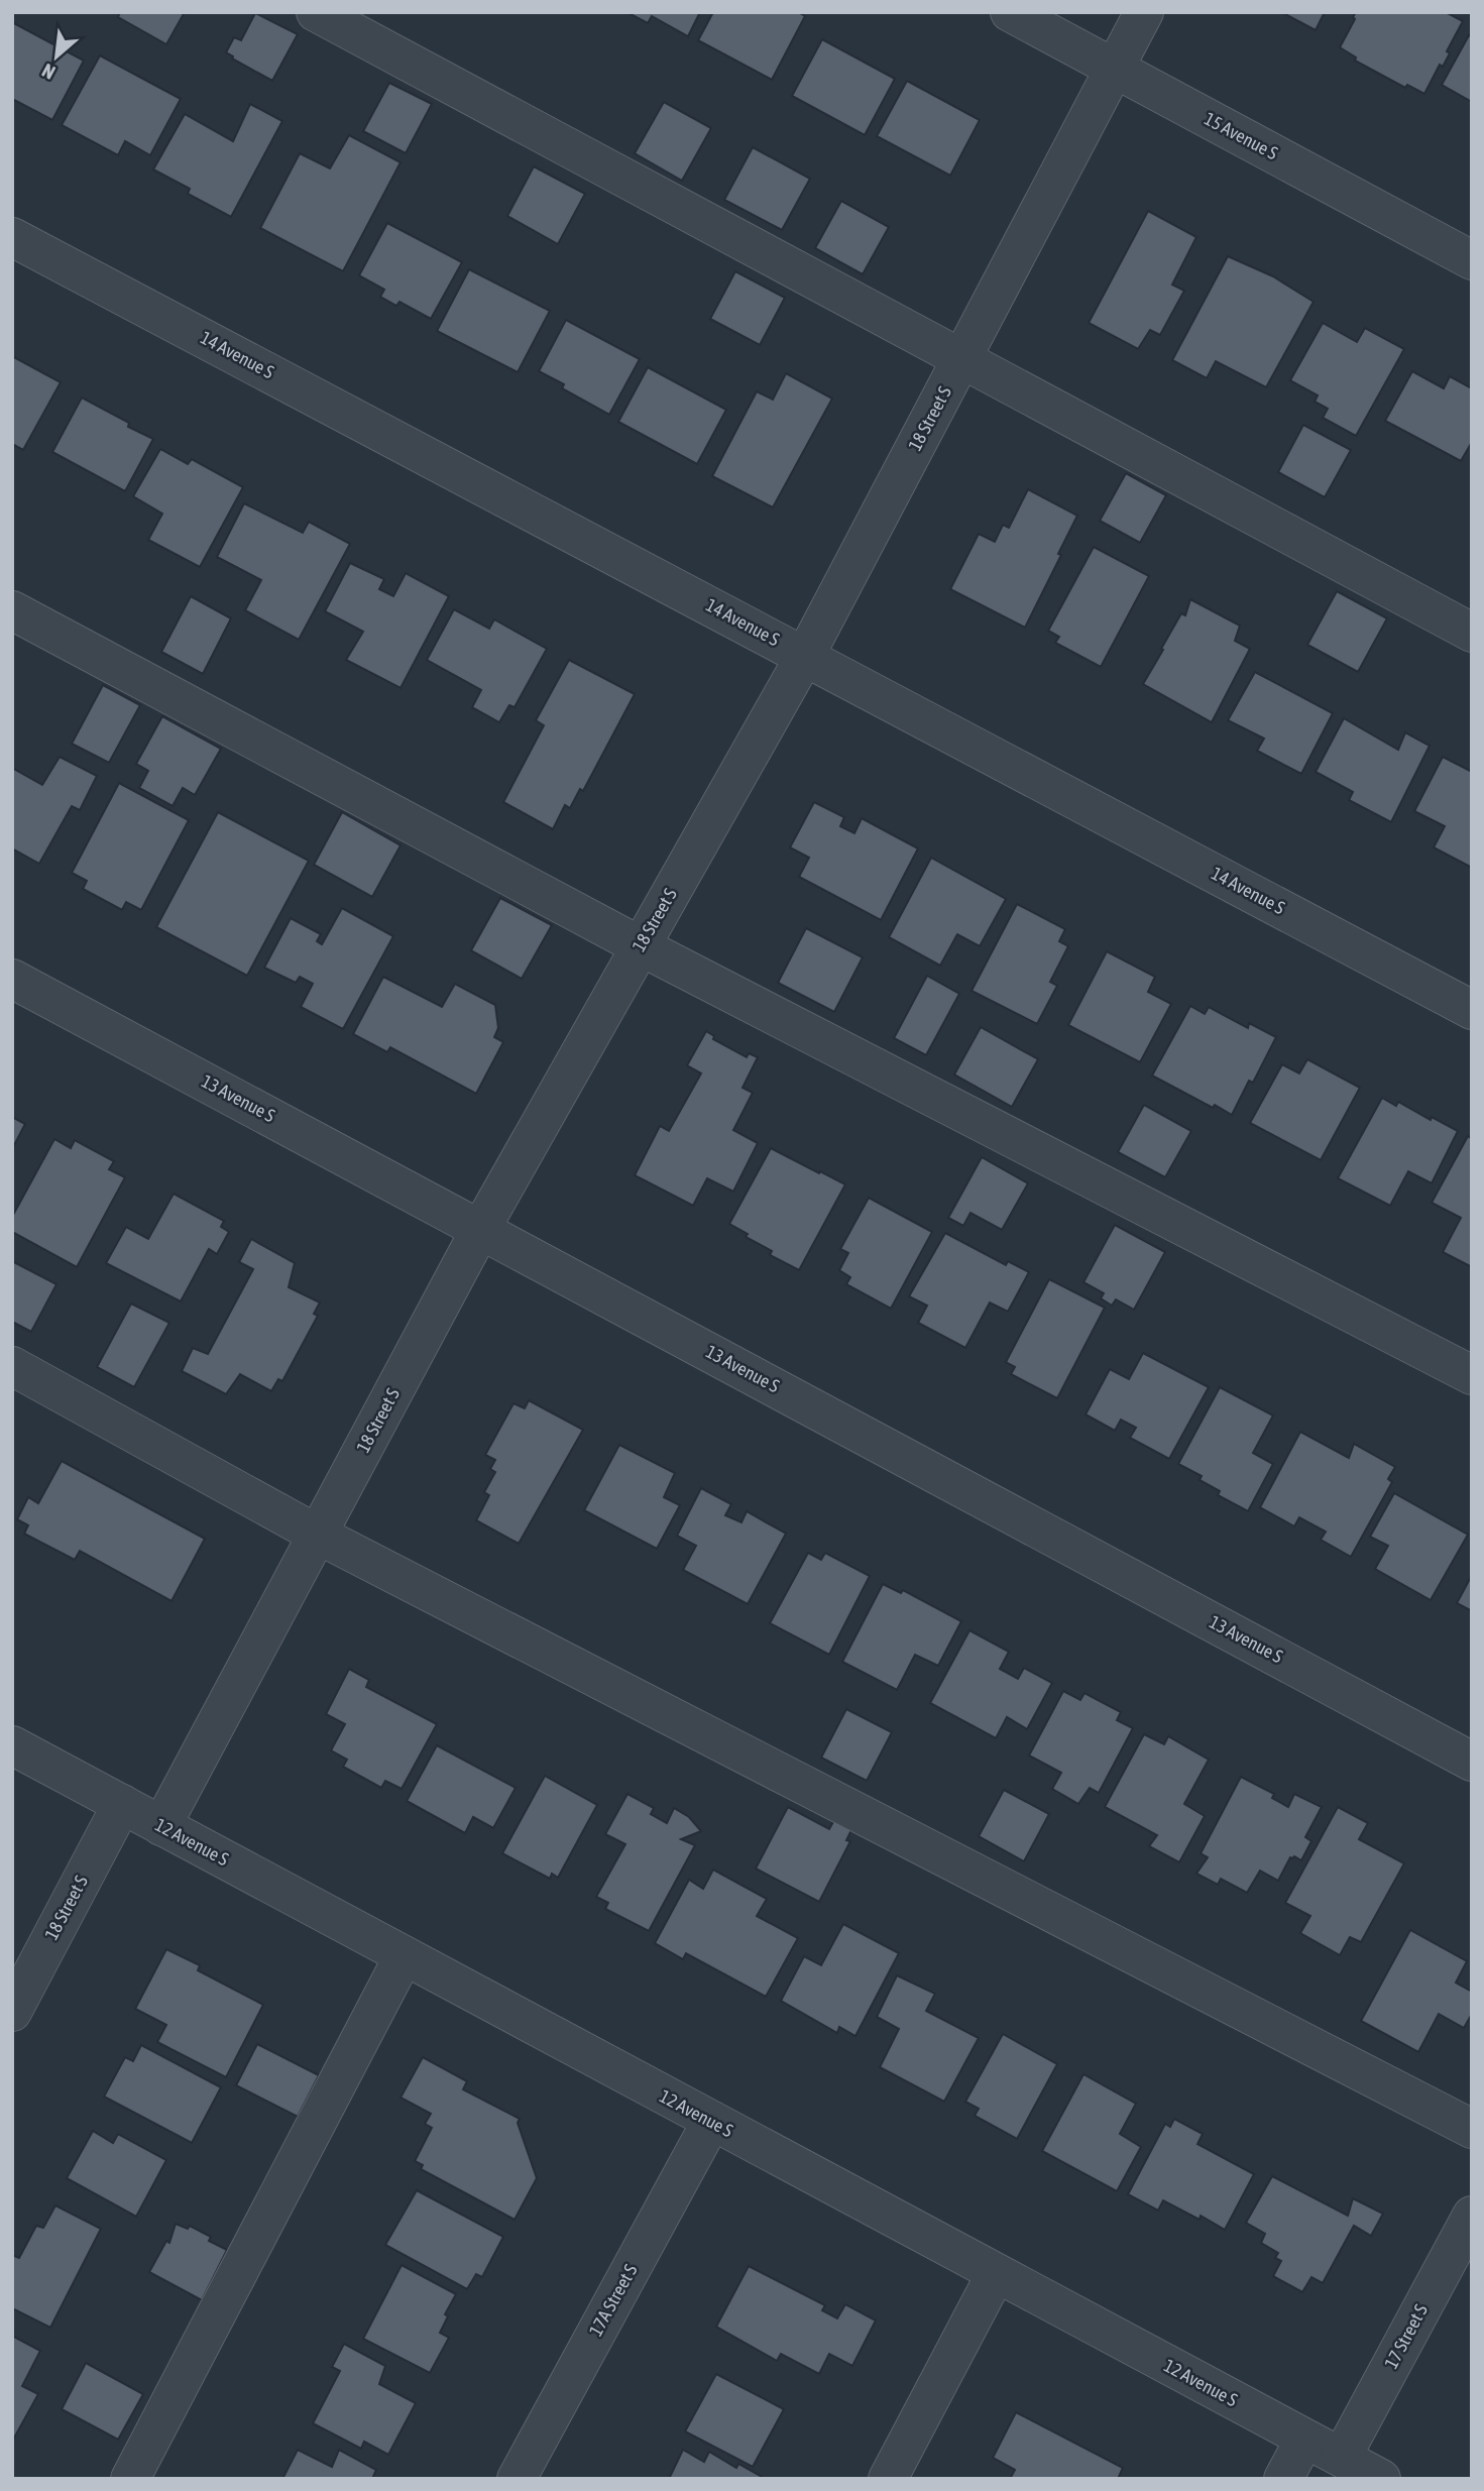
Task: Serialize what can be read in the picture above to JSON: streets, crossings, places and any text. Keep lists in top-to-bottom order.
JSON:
{
  "streets": {
    "street": [
      "15 Avenue S",
      "14 Avenue S",
      "18 Street S",
      "13 Avenue S",
      "12 Avenue S",
      "17A Street S",
      "17 Street S"
    ]
  },
  "crossings": [
    ["15 Avenue S", "18 Street S"],
    ["14 Avenue S", "18 Street S"],
    ["18 Street S", "13 Avenue S"],
    ["18 Street S", "12 Avenue S"],
    ["12 Avenue S", "17A Street S"],
    ["12 Avenue S", "17 Street S"]
  ],
  "north": "bottom left"
}
